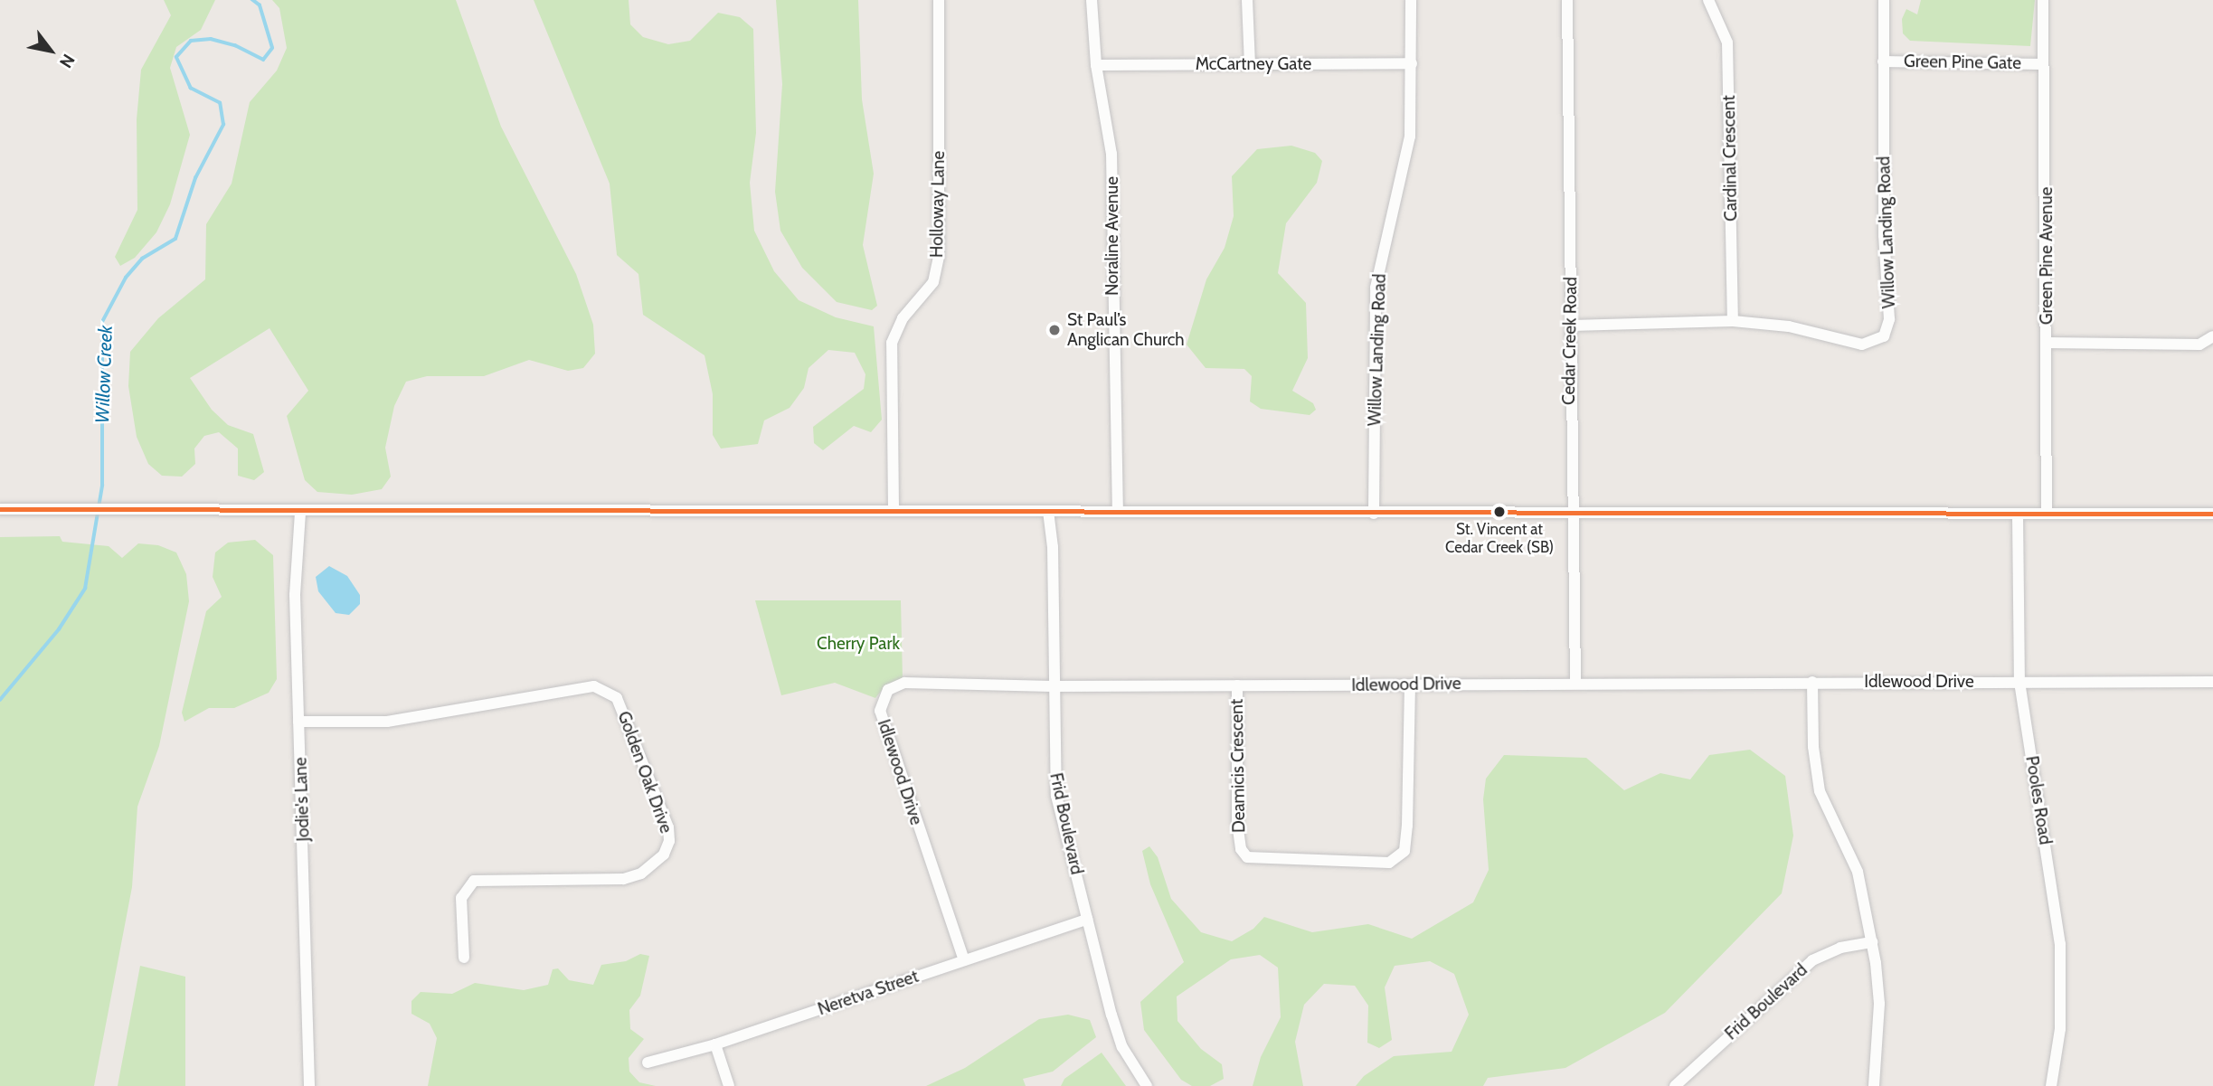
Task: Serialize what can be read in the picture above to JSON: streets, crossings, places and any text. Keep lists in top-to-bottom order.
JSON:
{
  "streets": {
    "street": [
      "Green Pine Gate",
      "McCartney Gate",
      "Cardinal Crescent",
      "Holloway Lane",
      "Willow Landing Road",
      "Noraline Avenue",
      "Green Pine Avenue",
      "Cedar Creek Road",
      "Idlewood Drive",
      "Deamicis Crescent",
      "Golden Oak Drive",
      "Jodie's Lane",
      "Pooles Road",
      "Frid Boulevard",
      "Neretva Street"
    ]
  },
  "crossings": [
    ["Green Pine Gate", "Willow Landing Road"],
    ["Green Pine Gate", "Green Pine Avenue"],
    ["McCartney Gate", "Willow Landing Road"],
    ["McCartney Gate", "Noraline Avenue"],
    ["Cardinal Crescent", "Willow Landing Road"],
    ["Willow Landing Road", "Cedar Creek Road"],
    ["Cedar Creek Road", "Idlewood Drive"],
    ["Idlewood Drive", "Deamicis Crescent"],
    ["Idlewood Drive", "Pooles Road"],
    ["Idlewood Drive", "Frid Boulevard"],
    ["Idlewood Drive", "Neretva Street"],
    ["Golden Oak Drive", "Jodie's Lane"],
    ["Frid Boulevard", "Neretva Street"]
  ],
  "water": ["Willow Creek"],
  "parks": ["Cherry Park"],
  "places": ["St Paul’s Anglican Church", "St. Vincent at Cedar Creek (SB)"],
  "north": "bottom right"
}
